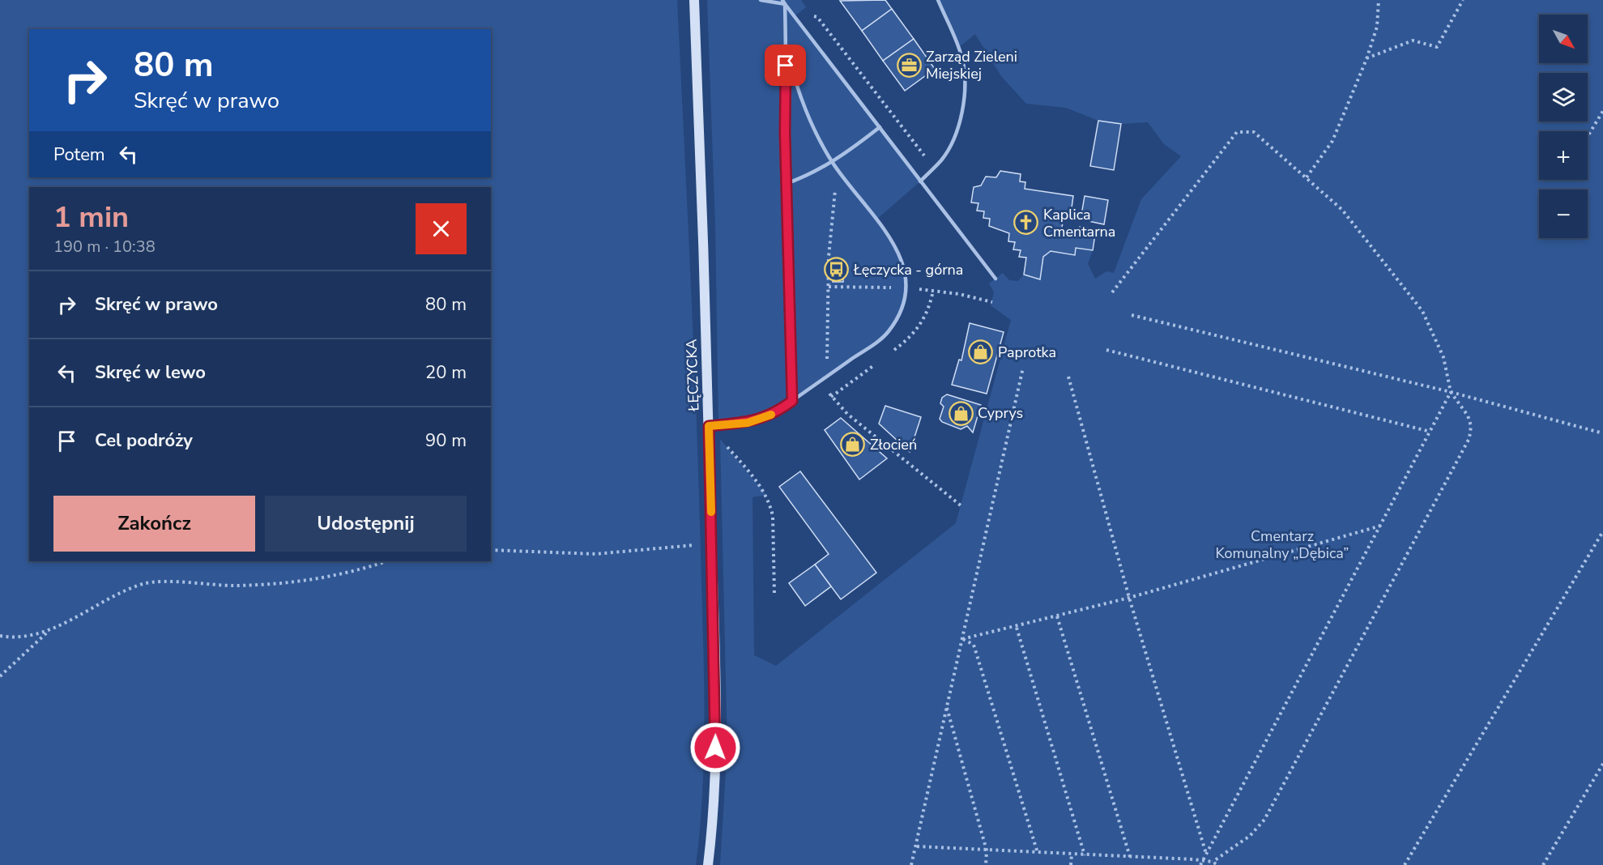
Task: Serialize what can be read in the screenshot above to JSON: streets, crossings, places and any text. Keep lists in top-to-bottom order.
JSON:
{
  "streets": {
    "main road": ["ŁĘCZYCKA"]
  },
  "parks": ["Cmentarz Komunalny „Dębica”"],
  "places": {
    "office": ["Zarząd Zieleni Miejskiej"],
    "church": ["Kaplica Cmentarna"],
    "bus stop": ["Łęczycka - górna"],
    "shop": ["Paprotka", "Cyprys", "Złocień"]
  },
  "north": "bottom right",
  "page": {
    "map_buttons": ["+", "−"],
    "turn": ["80 m", "Skręć w prawo"],
    "then": "Potem",
    "heading": ["1 min", "190 m · 10:38"],
    "list": [
      {
        "name": "Skręć w prawo",
        "value": "80 m"
      },
      {
        "name": "Skręć w lewo",
        "value": "20 m"
      },
      {
        "name": "Cel podróży",
        "value": "90 m"
      }
    ],
    "buttons": ["Zakończ", "Udostępnij"]
  }
}
